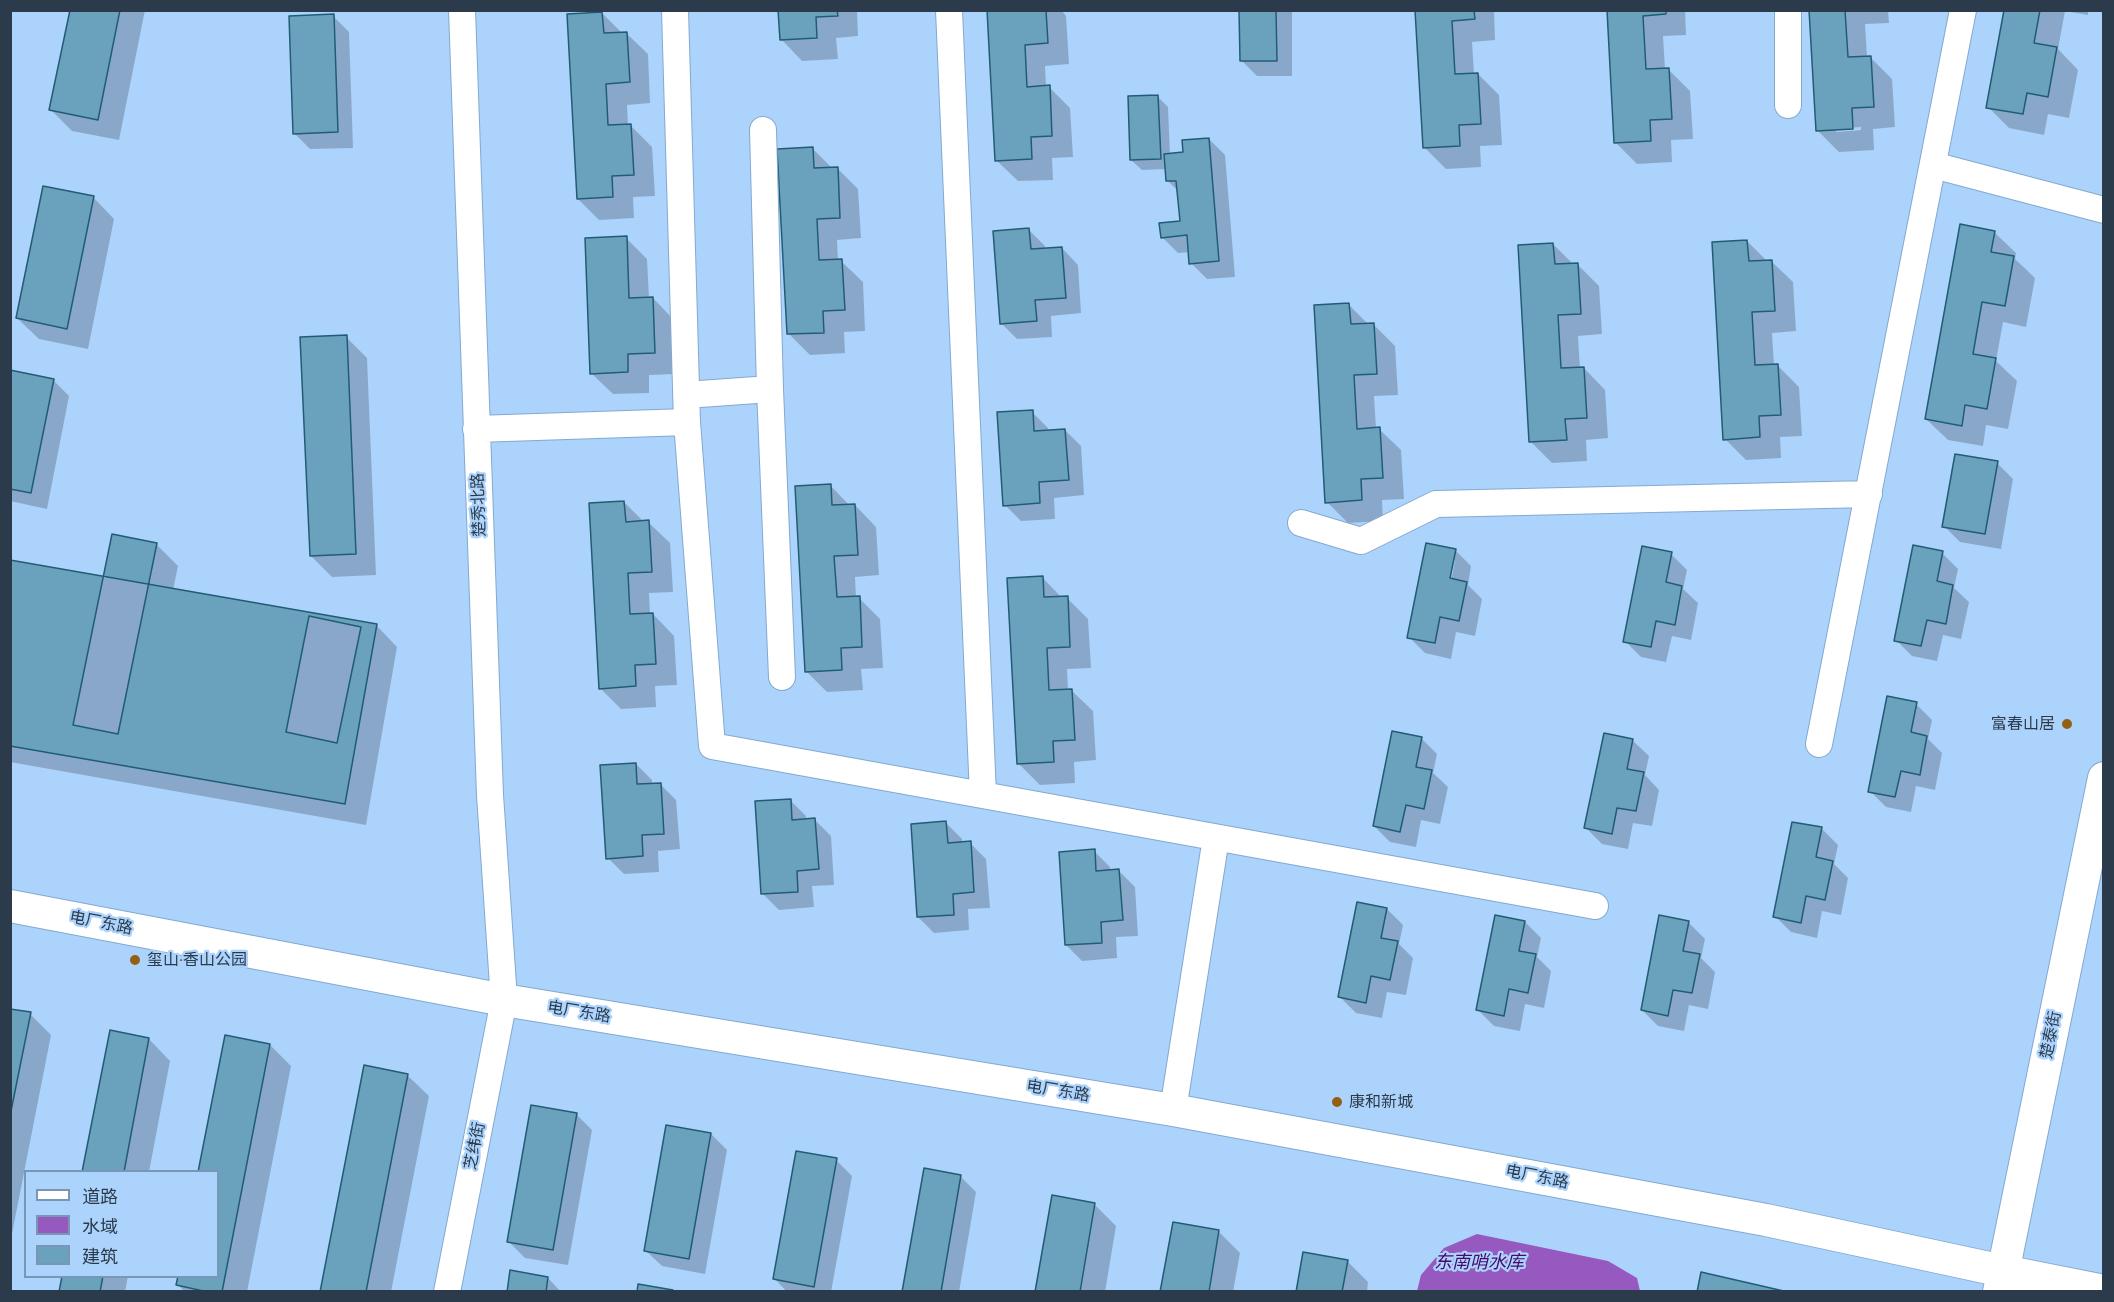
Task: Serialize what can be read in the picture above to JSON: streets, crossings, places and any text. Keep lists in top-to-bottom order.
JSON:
{
  "streets": {
    "street": [
      "楚秀北路",
      "电厂东路",
      "楚泰街",
      "芝纬街"
    ]
  },
  "crossings": [
    ["楚秀北路", "电厂东路"],
    ["楚秀北路", "芝纬街"],
    ["电厂东路", "楚泰街"],
    ["电厂东路", "芝纬街"]
  ],
  "water": ["东南哨水库"],
  "places": ["富春山居", "玺山·香山公园", "康和新城"],
  "legend": ["道路", "水域", "建筑"]
}
